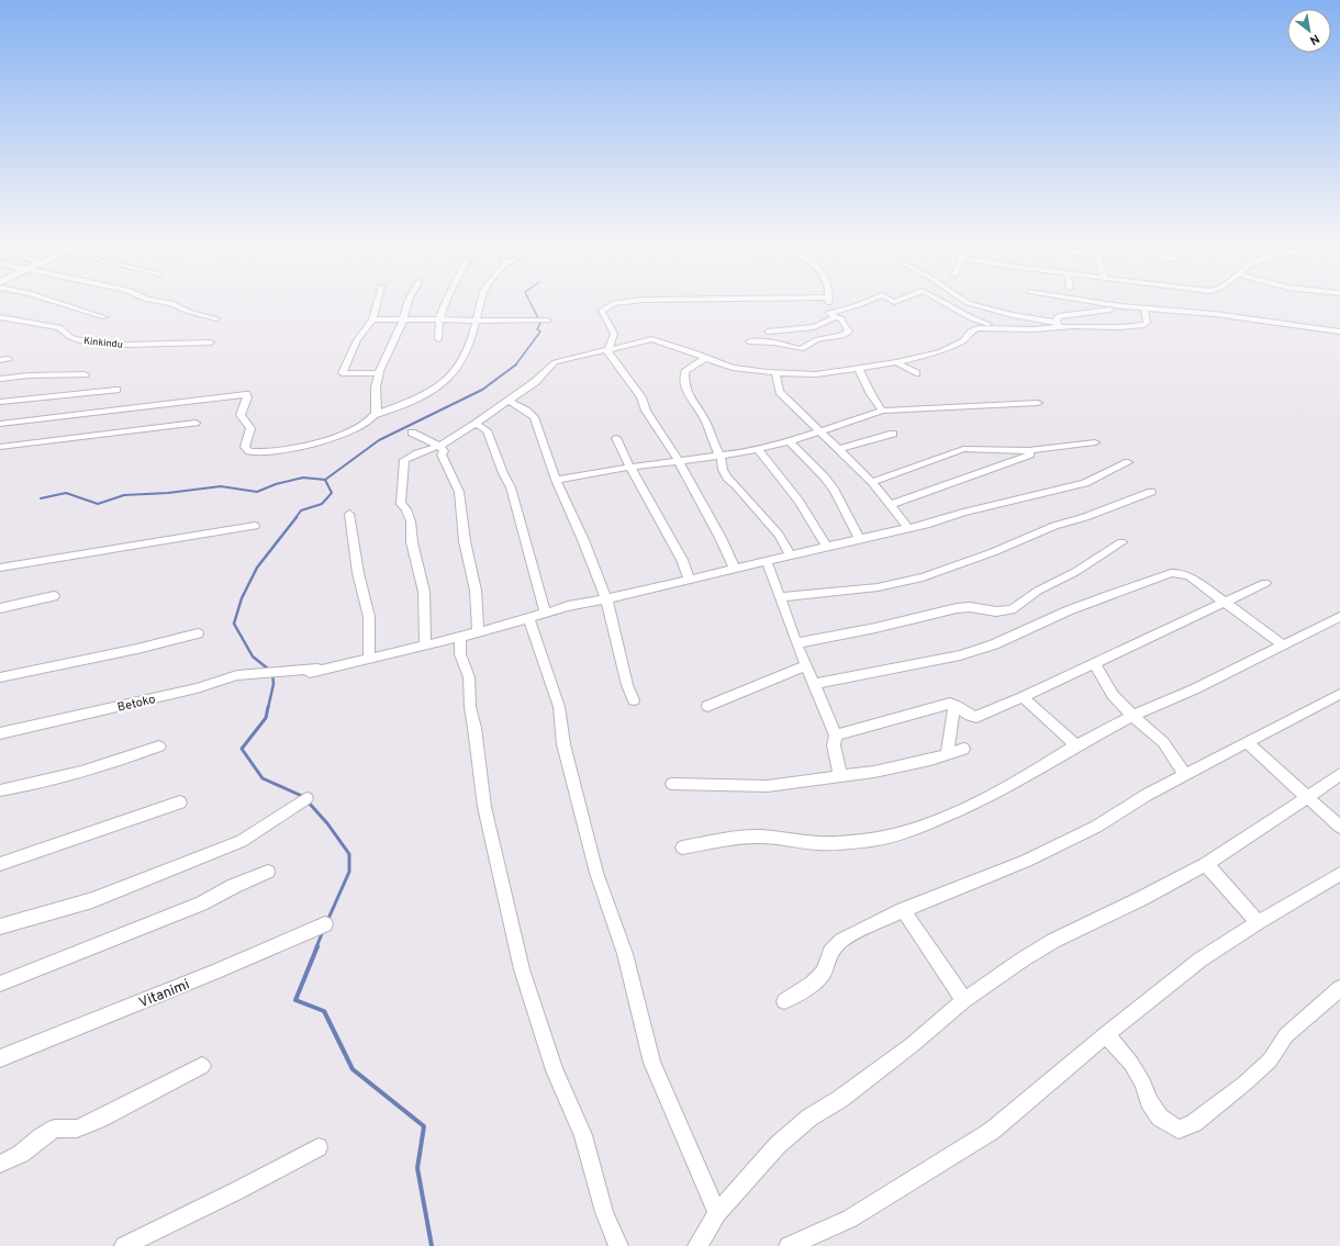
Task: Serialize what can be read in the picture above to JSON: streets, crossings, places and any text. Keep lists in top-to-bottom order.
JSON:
{
  "streets": {
    "street": ["Kinkindu", "Betoko", "Vitanimi"]
  },
  "north": "bottom right"
}
